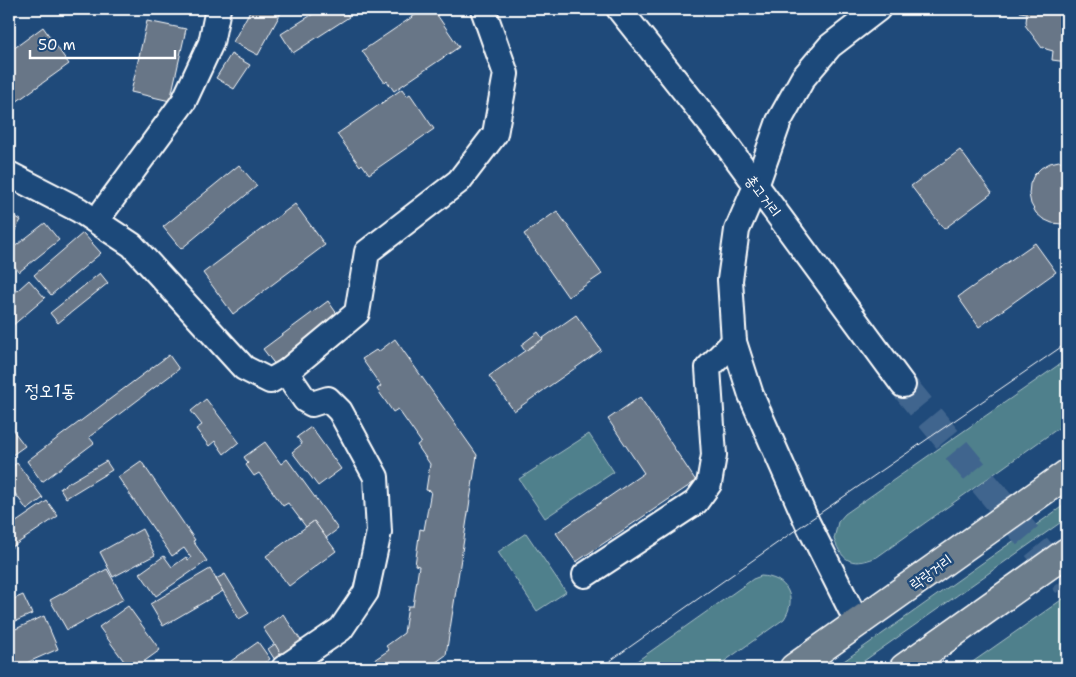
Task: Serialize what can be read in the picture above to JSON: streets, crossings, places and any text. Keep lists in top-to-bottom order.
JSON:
{
  "streets": {
    "main road": ["락랑거리"],
    "street": ["총고거리"]
  },
  "districts": ["정오1동"],
  "scale_bar": "50 m"
}
